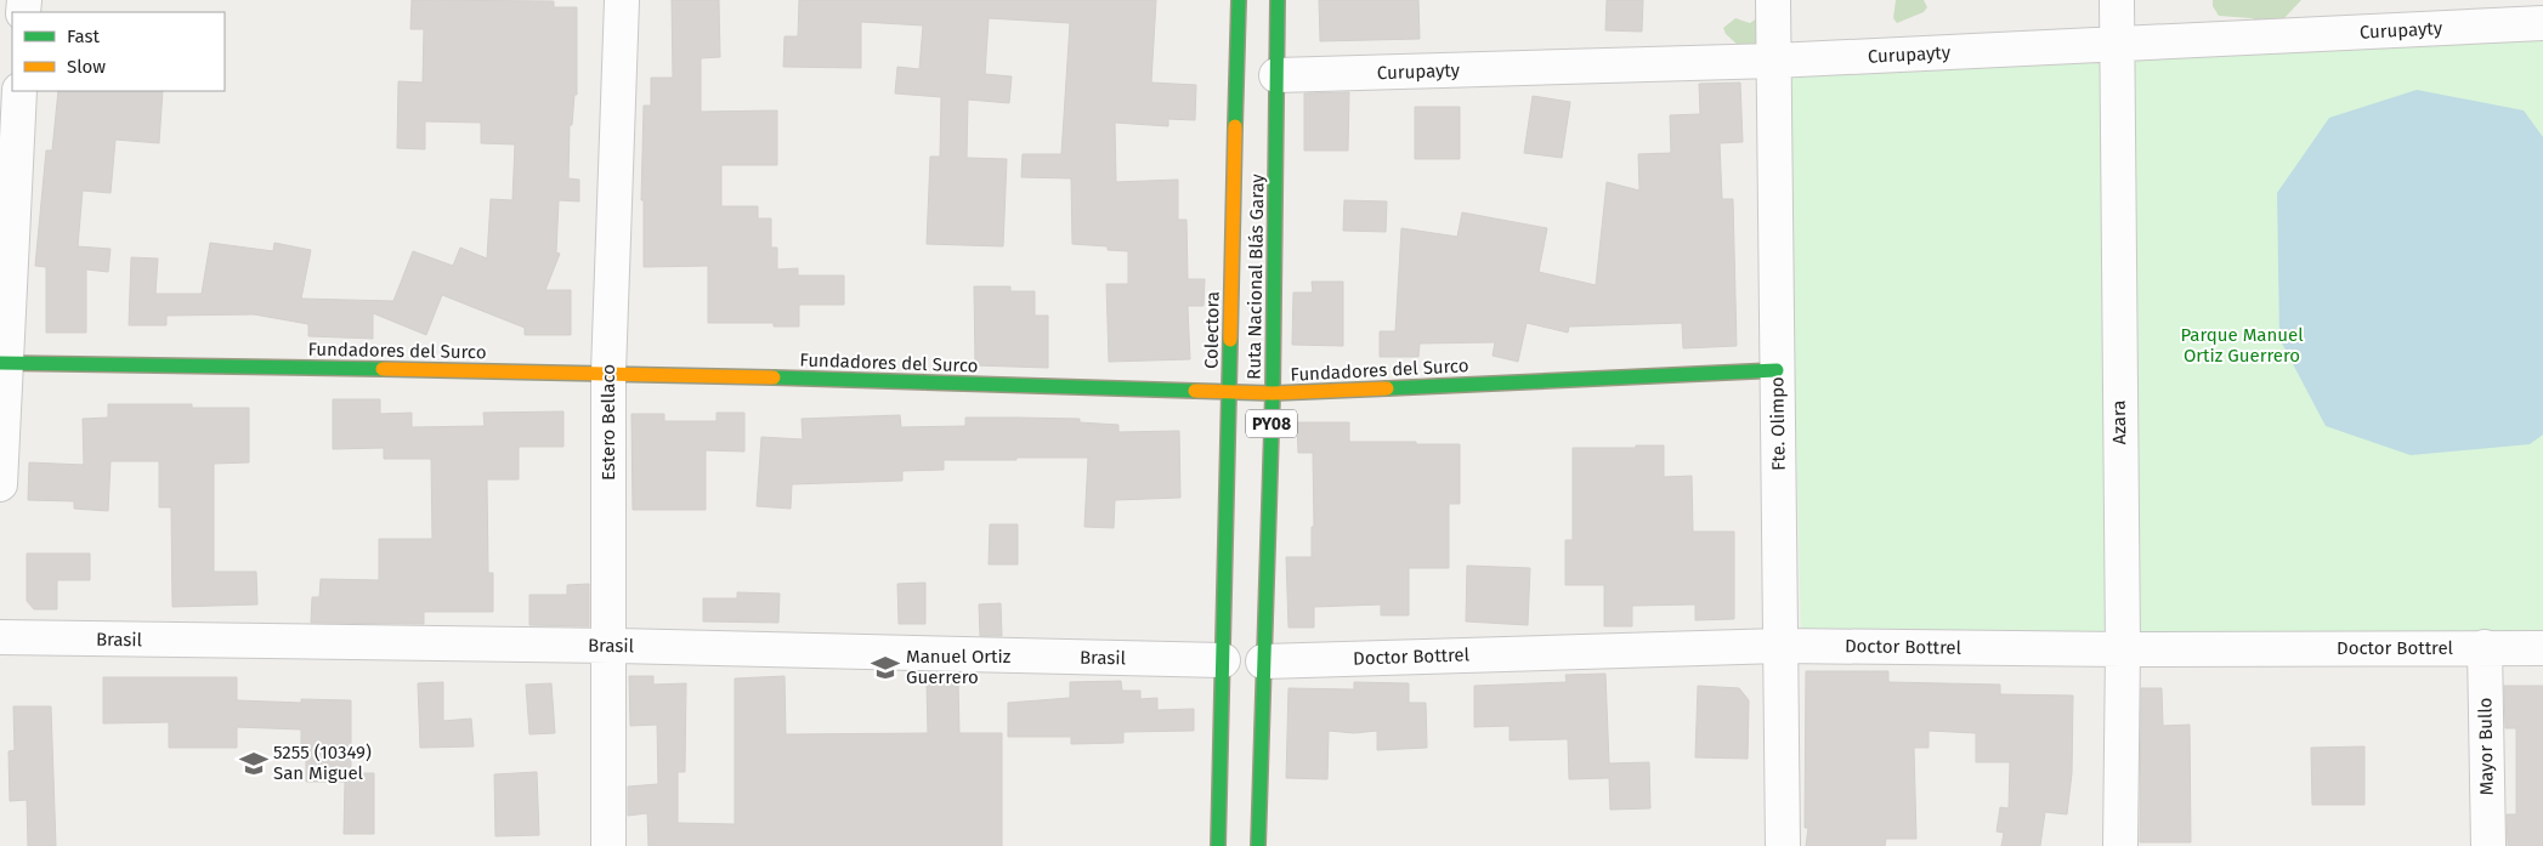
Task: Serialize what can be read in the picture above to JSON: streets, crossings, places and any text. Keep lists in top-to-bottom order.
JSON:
{
  "streets": {
    "main road": [
      "Ruta Nacional Blás Garay",
      "Colectora",
      "Fundadores del Surco",
      "PY08"
    ],
    "street": [
      "Curupayty",
      "Estero Bellaco",
      "Azara",
      "Fte. Olimpo",
      "Brasil",
      "Doctor Bottrel",
      "Mayor Bullo"
    ]
  },
  "crossings": [
    ["Curupayty", "Ruta Nacional Blás Garay"],
    ["Curupayty", "Azara"],
    ["Curupayty", "Fte. Olimpo"],
    ["Ruta Nacional Blás Garay", "Fundadores del Surco"],
    ["Ruta Nacional Blás Garay", "Doctor Bottrel"],
    ["Colectora", "Fundadores del Surco"],
    ["Colectora", "Brasil"],
    ["Fundadores del Surco", "Estero Bellaco"],
    ["Fundadores del Surco", "Fte. Olimpo"],
    ["Estero Bellaco", "Brasil"],
    ["Azara", "Doctor Bottrel"],
    ["Fte. Olimpo", "Doctor Bottrel"],
    ["Doctor Bottrel", "Mayor Bullo"]
  ],
  "parks": ["Parque Manuel Ortiz Guerrero"],
  "places": {
    "school or university": ["Manuel Ortiz Guerrero", "5255 (10349) San Miguel"]
  },
  "legend": ["Fast", "Slow"]
}
